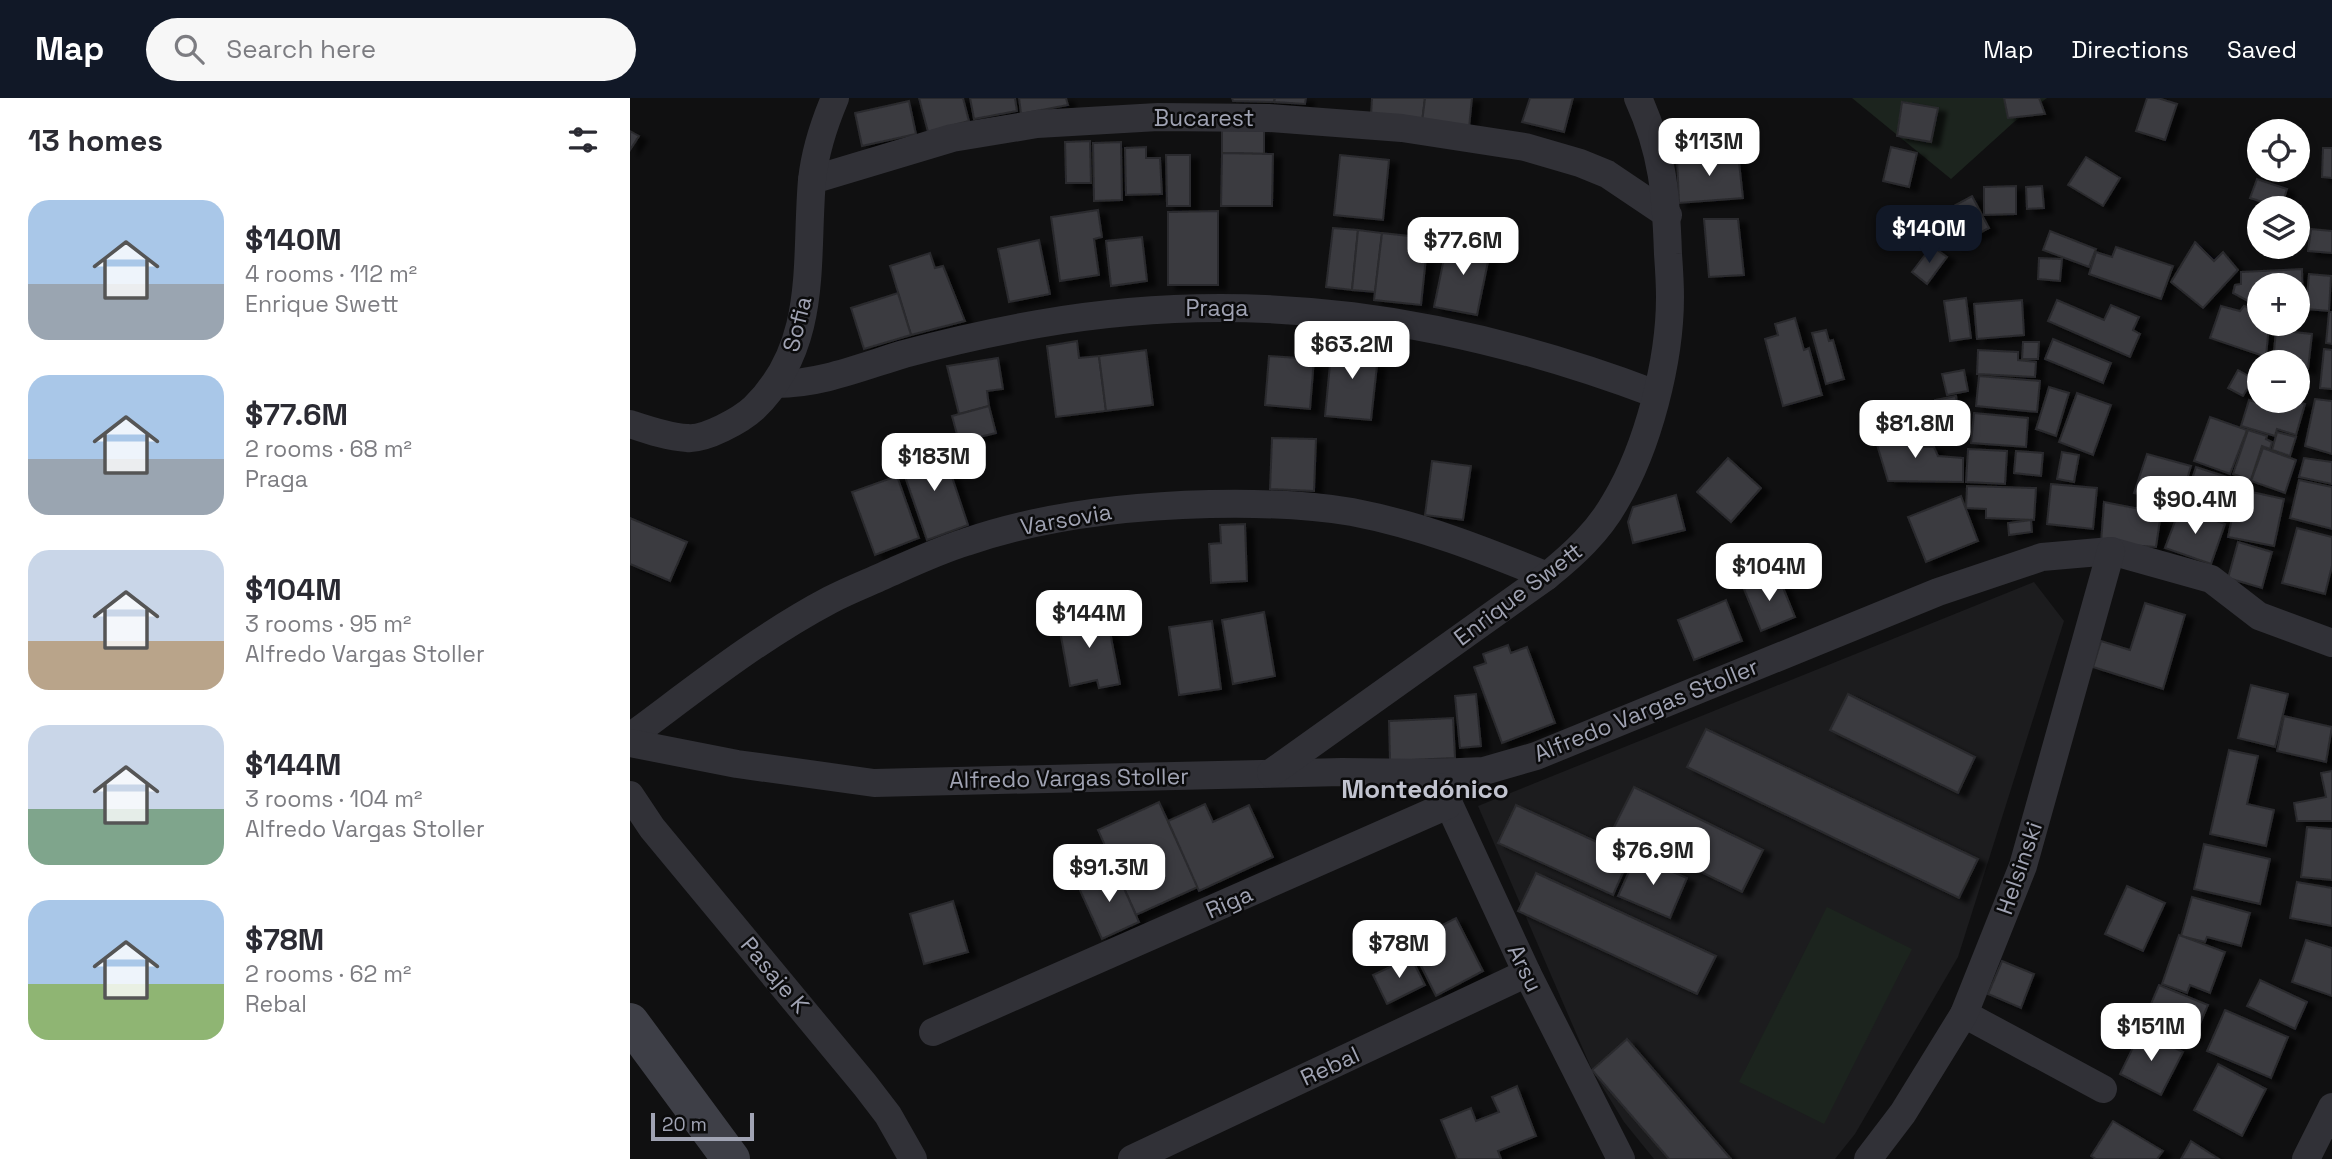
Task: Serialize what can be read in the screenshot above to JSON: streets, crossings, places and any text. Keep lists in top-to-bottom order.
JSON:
{
  "streets": {
    "street": [
      "Bucarest",
      "Praga",
      "Sofia",
      "Varsovia",
      "Enrique Swett",
      "Alfredo Vargas Stoller",
      "Helsinski",
      "Riga",
      "Arsu",
      "Pasaje K",
      "Rebal"
    ]
  },
  "crossings": [
    ["Bucarest", "Sofia"],
    ["Bucarest", "Enrique Swett"],
    ["Praga", "Sofia"],
    ["Praga", "Enrique Swett"],
    ["Varsovia", "Enrique Swett"],
    ["Enrique Swett", "Alfredo Vargas Stoller"],
    ["Alfredo Vargas Stoller", "Helsinski"],
    ["Alfredo Vargas Stoller", "Arsu"],
    ["Riga", "Arsu"],
    ["Arsu", "Rebal"]
  ],
  "districts": ["Montedónico"],
  "scale_bar": "20 m",
  "page": {
    "header": "Map",
    "search": "Search here",
    "nav": ["Map", "Directions", "Saved"],
    "heading": "13 homes",
    "price": [
      "$113M",
      "$140M",
      "$77.6M",
      "$63.2M",
      "$81.8M",
      "$183M",
      "$90.4M",
      "$104M",
      "$144M",
      "$76.9M",
      "$91.3M",
      "$78M",
      "$151M"
    ],
    "map_buttons": ["+", "−"],
    "list": [
      {
        "name": "$140M",
        "note": "4 rooms · 112 m² · Enrique Swett"
      },
      {
        "name": "$77.6M",
        "note": "2 rooms · 68 m² · Praga"
      },
      {
        "name": "$104M",
        "note": "3 rooms · 95 m² · Alfredo Vargas Stoller"
      },
      {
        "name": "$144M",
        "note": "3 rooms · 104 m² · Alfredo Vargas Stoller"
      },
      {
        "name": "$78M",
        "note": "2 rooms · 62 m² · Rebal"
      }
    ],
    "scale": "20 m"
  }
}
